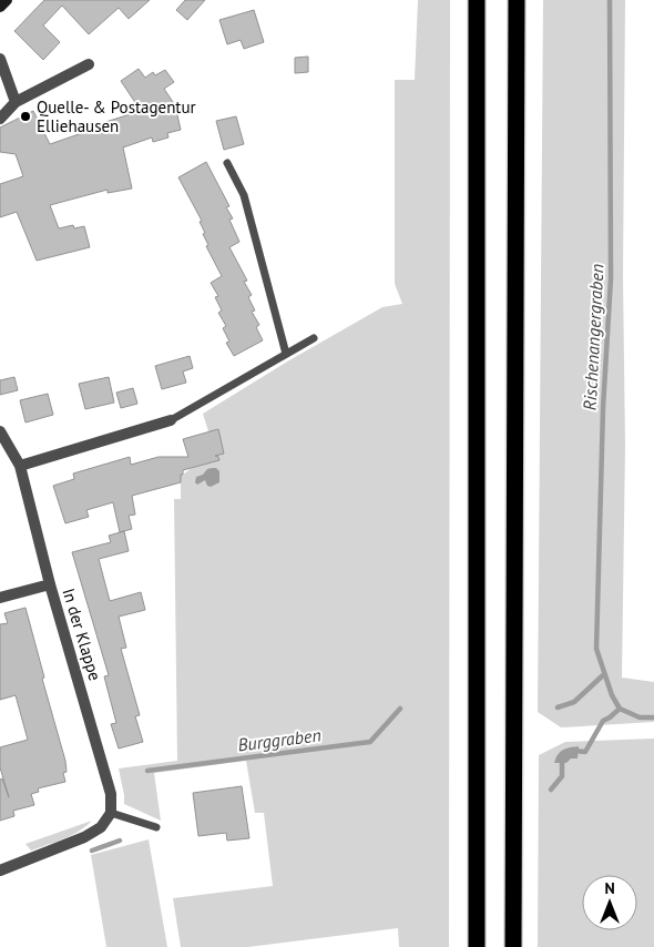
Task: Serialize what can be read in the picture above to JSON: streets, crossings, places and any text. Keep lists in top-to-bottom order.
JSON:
{
  "streets": {
    "street": ["In der Klappe"]
  },
  "water": ["Rischenangergraben", "Burggraben"],
  "places": ["Quelle- & Postagentur Elliehausen"],
  "north": "top"
}
